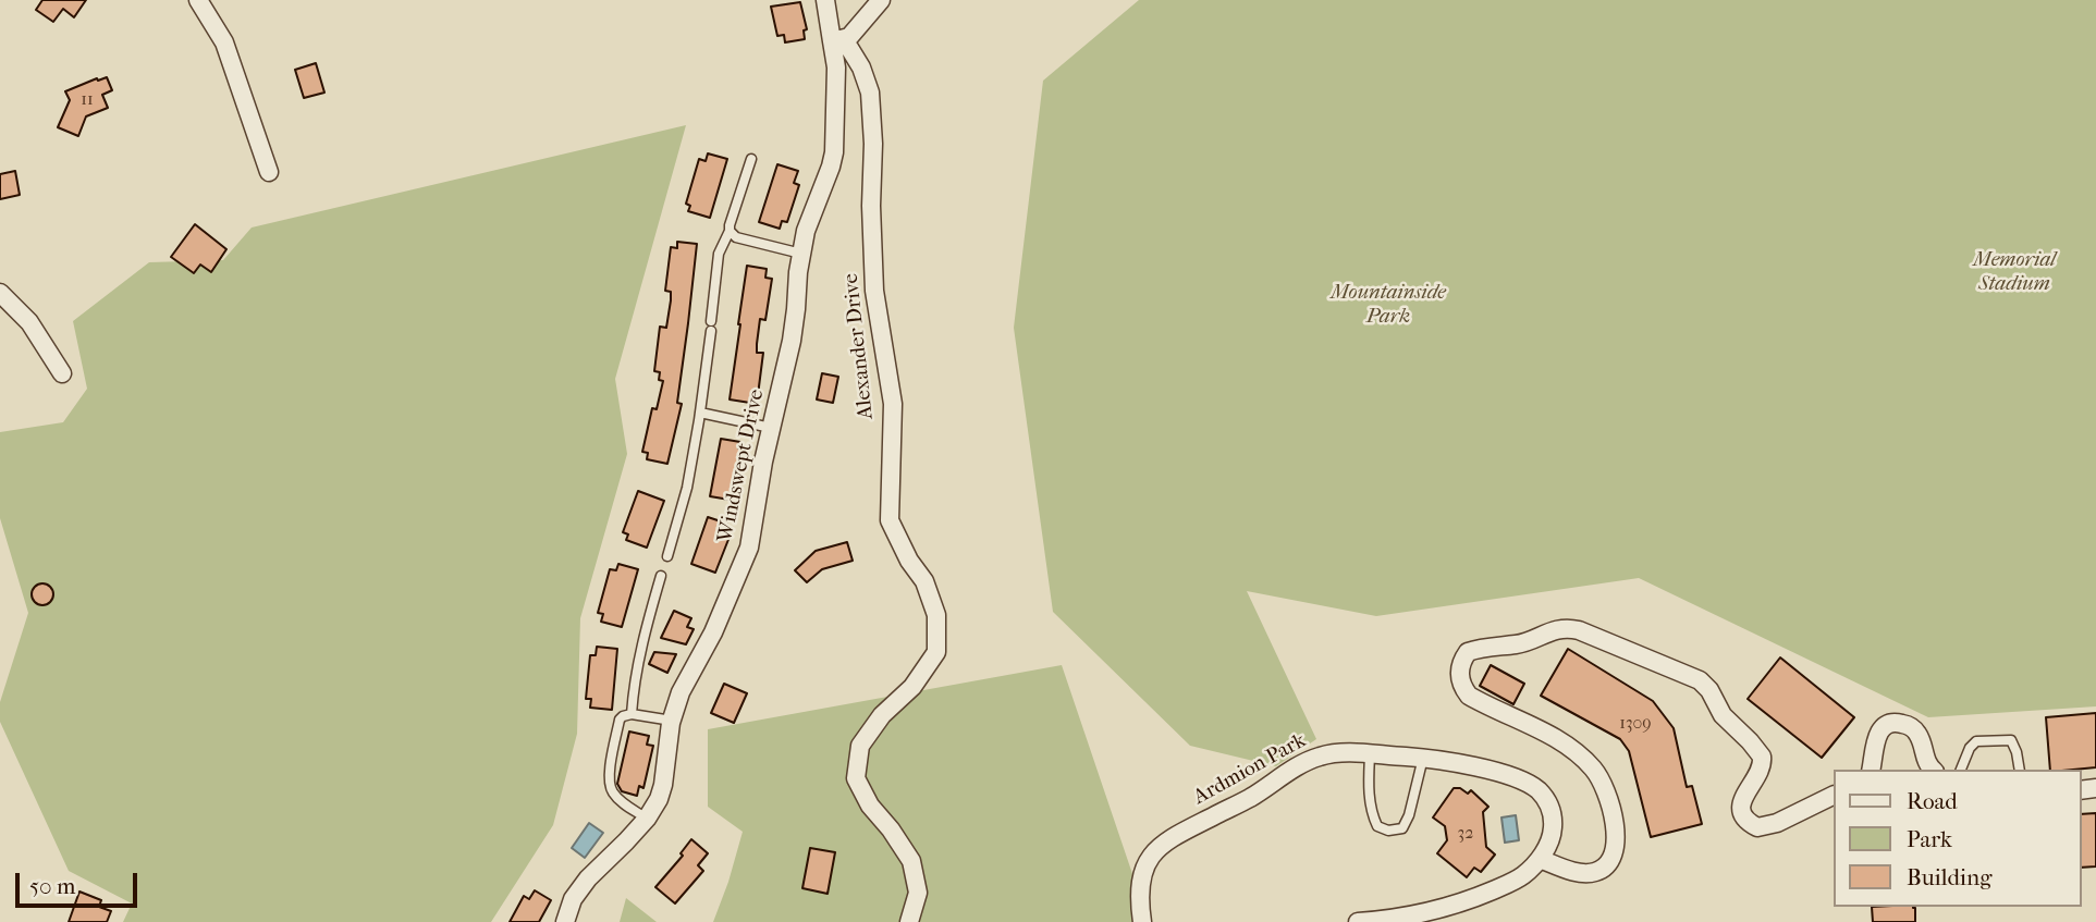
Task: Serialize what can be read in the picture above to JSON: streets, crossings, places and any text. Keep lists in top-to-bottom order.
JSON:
{
  "streets": {
    "street": ["Alexander Drive", "Windswept Drive", "Ardmion Park"]
  },
  "crossings": [
    ["Alexander Drive", "Windswept Drive"]
  ],
  "parks": ["Memorial Stadium", "Mountainside Park"],
  "house_numbers": ["11", "1309", "32"],
  "legend": ["Road", "Park", "Building"],
  "scale_bar": "50 m"
}
